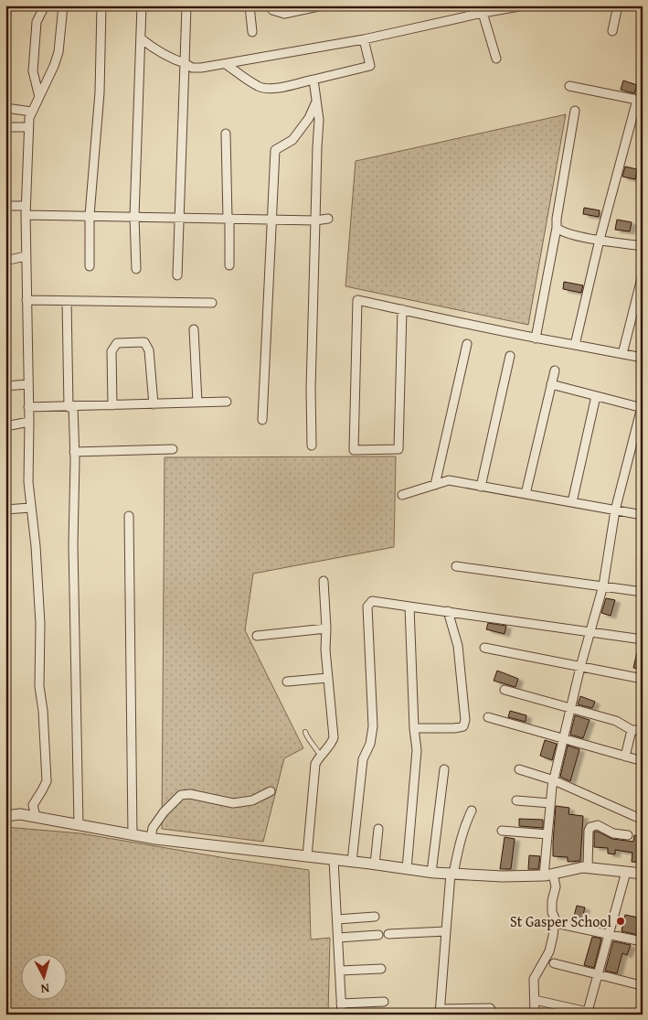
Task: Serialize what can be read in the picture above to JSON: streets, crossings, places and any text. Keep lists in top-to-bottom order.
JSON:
{
  "places": ["St Gasper School"],
  "north": "bottom"
}
